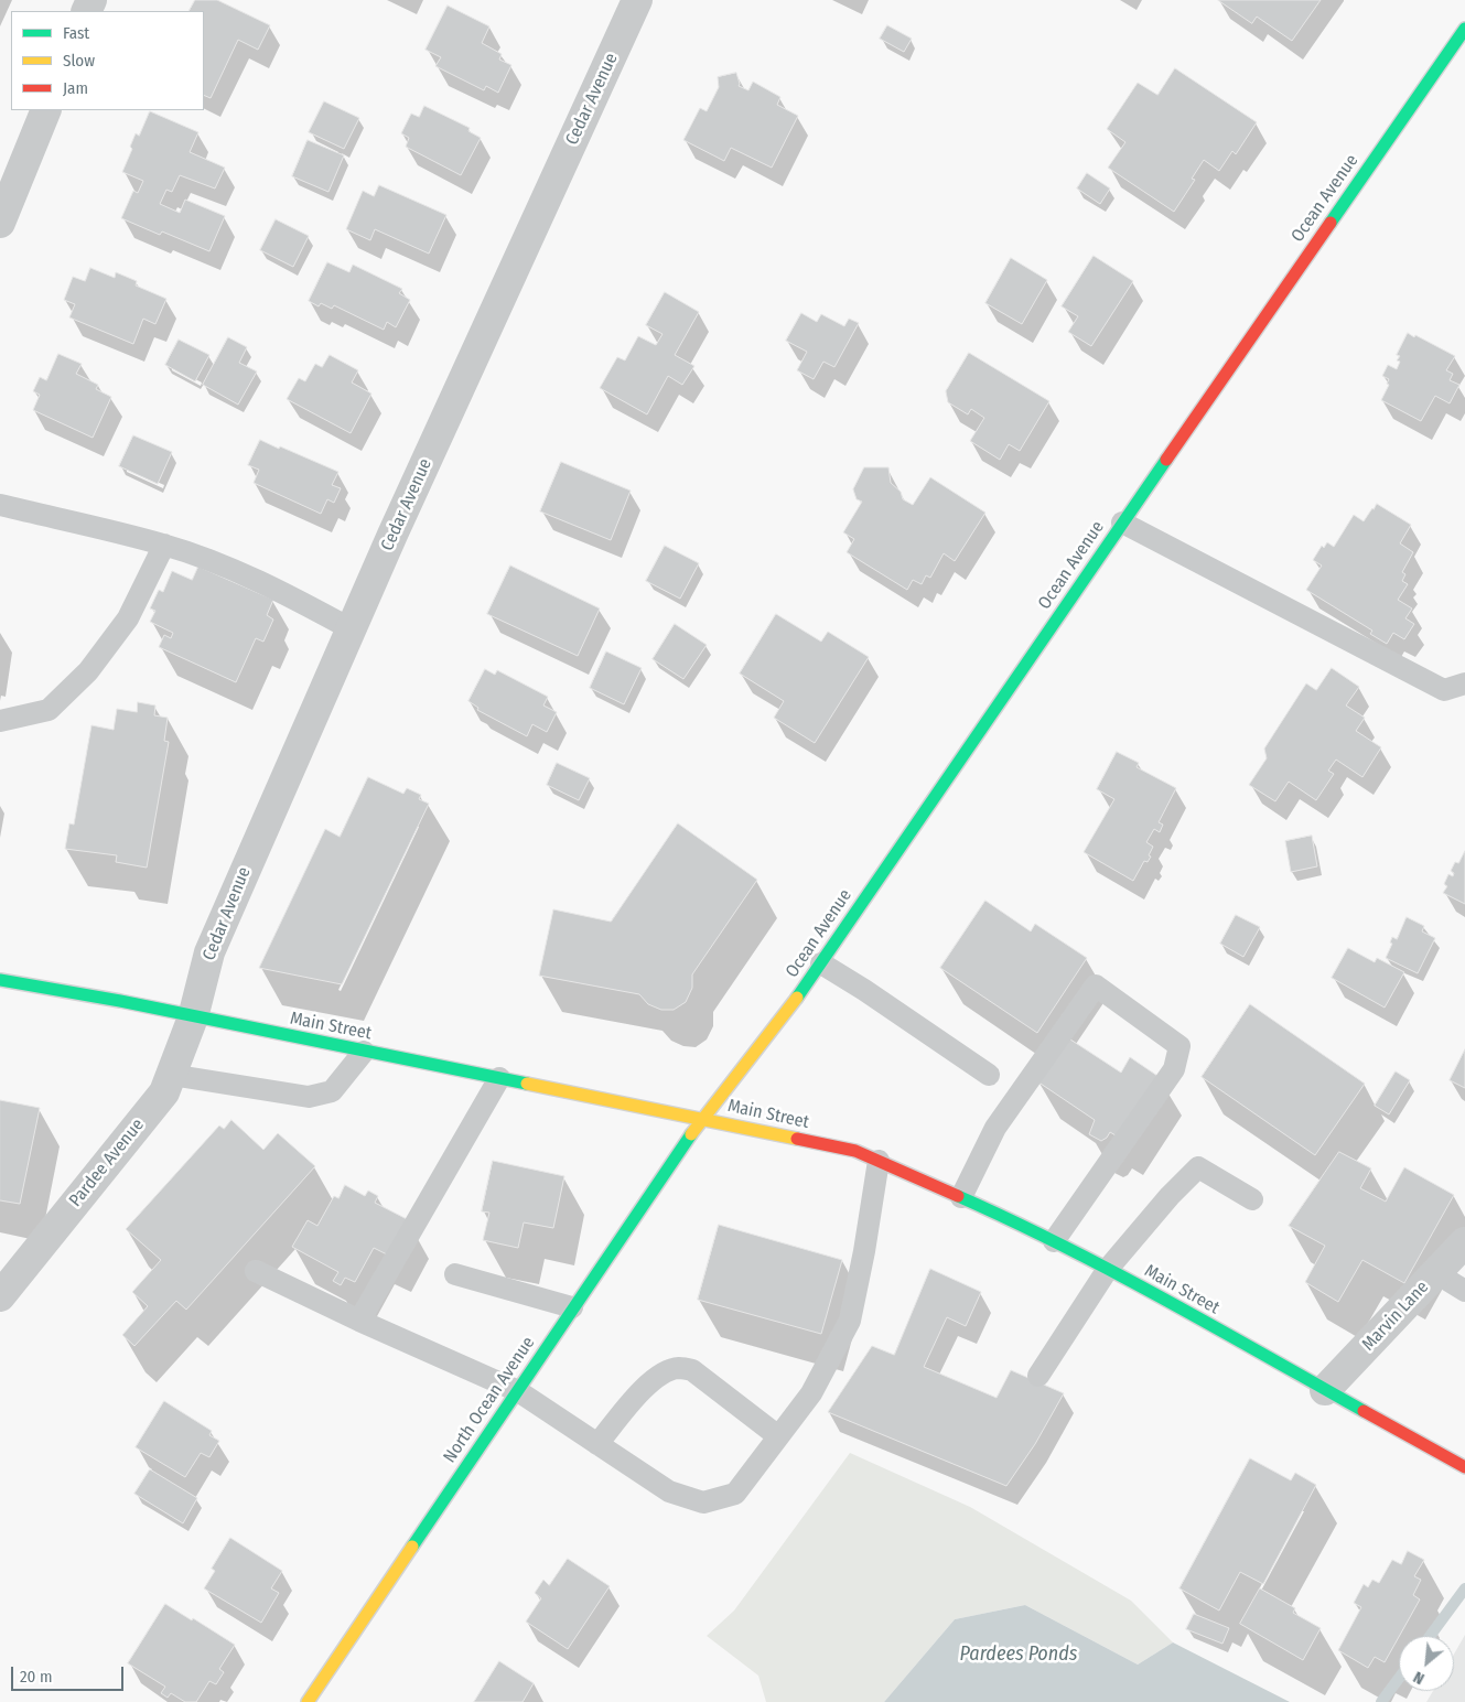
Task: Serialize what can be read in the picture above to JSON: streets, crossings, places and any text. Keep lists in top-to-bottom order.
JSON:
{
  "streets": {
    "street": [
      "Cedar Avenue",
      "Ocean Avenue",
      "Main Street",
      "Pardee Avenue",
      "Marvin Lane",
      "North Ocean Avenue"
    ]
  },
  "crossings": [
    ["Cedar Avenue", "Main Street"],
    ["Cedar Avenue", "Pardee Avenue"],
    ["Ocean Avenue", "Main Street"],
    ["Ocean Avenue", "North Ocean Avenue"],
    ["Main Street", "Pardee Avenue"],
    ["Main Street", "Marvin Lane"],
    ["Main Street", "North Ocean Avenue"]
  ],
  "water": ["Pardees Ponds"],
  "legend": ["Fast", "Slow", "Jam"],
  "scale_bar": "20 m",
  "north": "bottom left"
}
